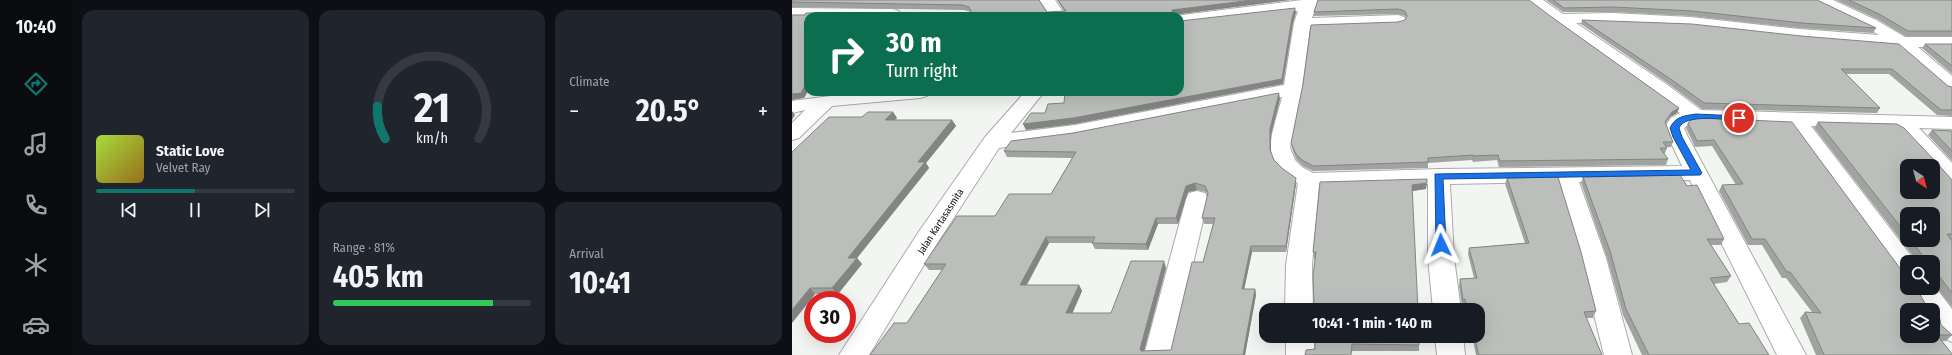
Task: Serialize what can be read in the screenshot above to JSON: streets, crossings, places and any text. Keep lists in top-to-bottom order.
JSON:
{
  "streets": {
    "street": ["Jalan Kartasasmita"]
  },
  "north": "bottom right",
  "page": {
    "tabs": "10:40",
    "tile": [
      "Climate",
      ["Range · 81%", "405 km"],
      ["Arrival", "10:41"]
    ],
    "turn": ["30 m", "Turn right"],
    "heat": ["−", "20.5°", "+"],
    "song": ["Static Love", "Velvet Ray"],
    "limit": "30",
    "trip": "10:41 · 1 min · 140 m",
    "gauge": ["21", "km/h"]
  }
}
